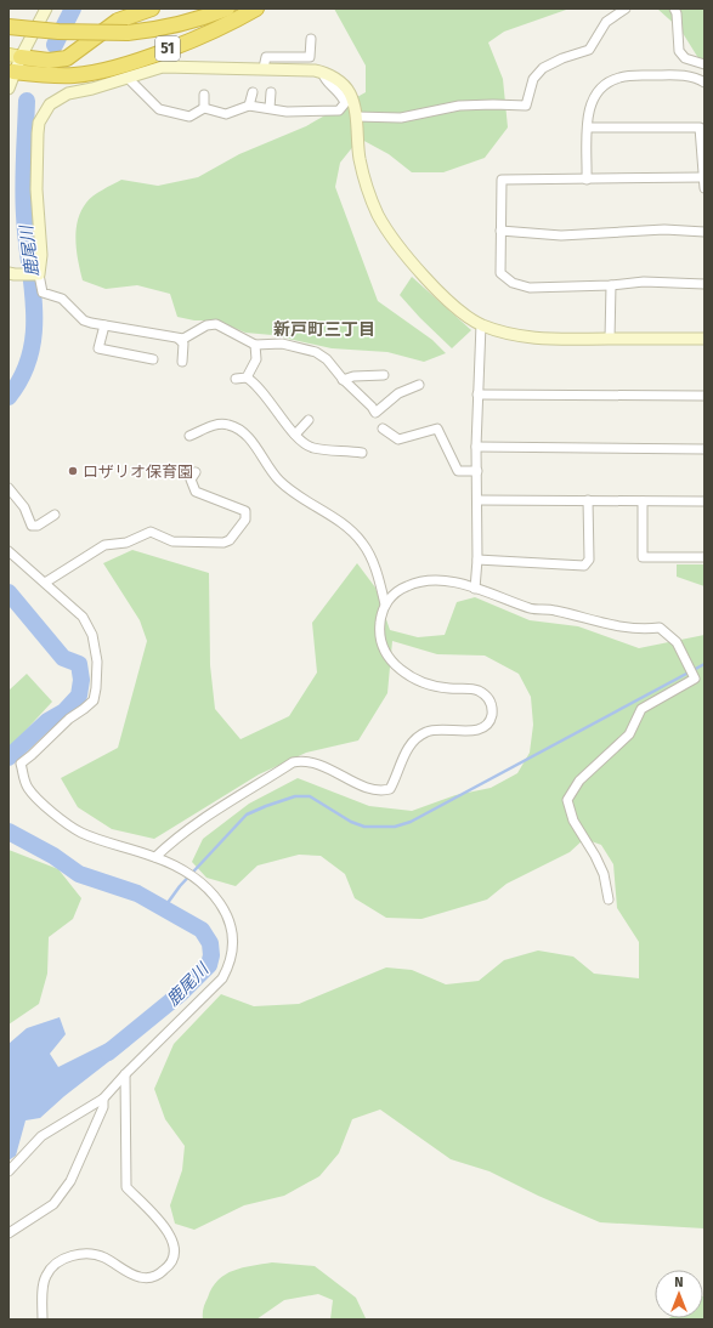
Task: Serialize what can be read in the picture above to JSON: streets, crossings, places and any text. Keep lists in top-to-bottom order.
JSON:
{
  "streets": {
    "highway": ["51"]
  },
  "districts": ["新戸町三丁目"],
  "water": ["鹿尾川"],
  "places": ["ロザリオ保育園"],
  "north": "top"
}
